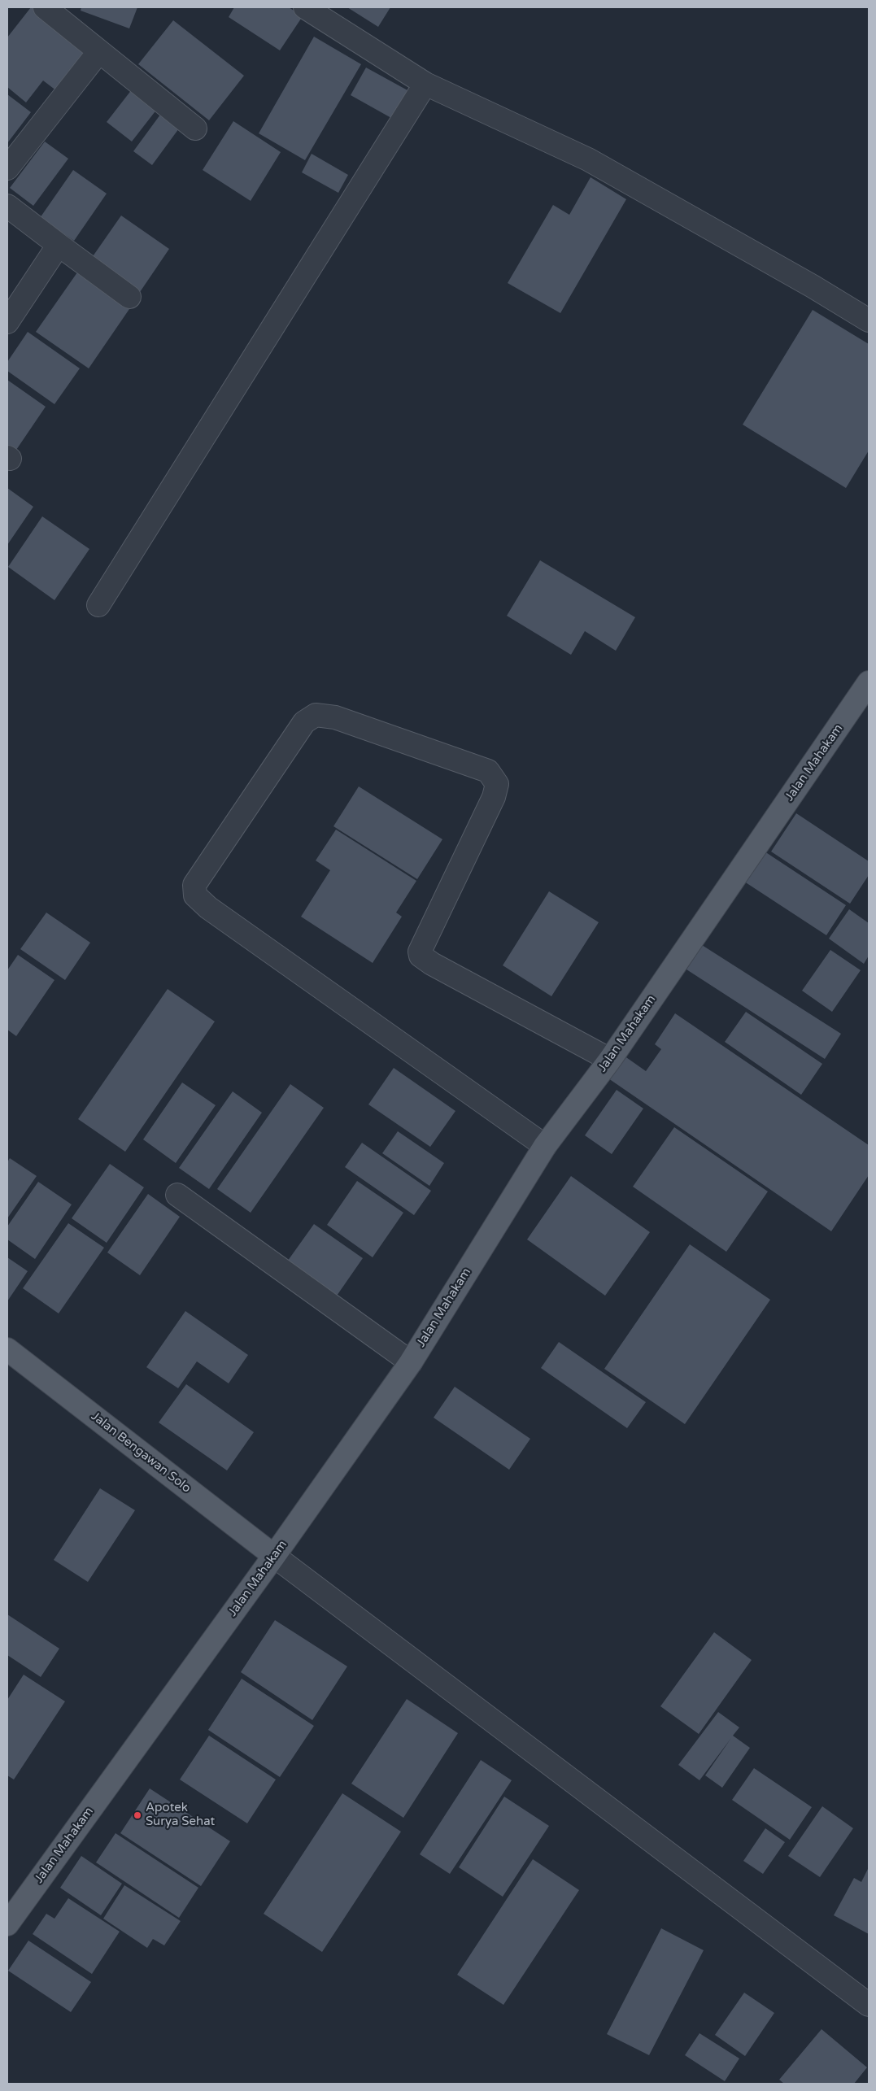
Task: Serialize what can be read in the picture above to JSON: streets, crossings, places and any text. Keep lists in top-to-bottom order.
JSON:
{
  "streets": {
    "main road": ["Jalan Mahakam", "Jalan Bengawan Solo"]
  },
  "crossings": [
    ["Jalan Mahakam", "Jalan Bengawan Solo"]
  ],
  "places": ["Apotek Surya Sehat"]
}
